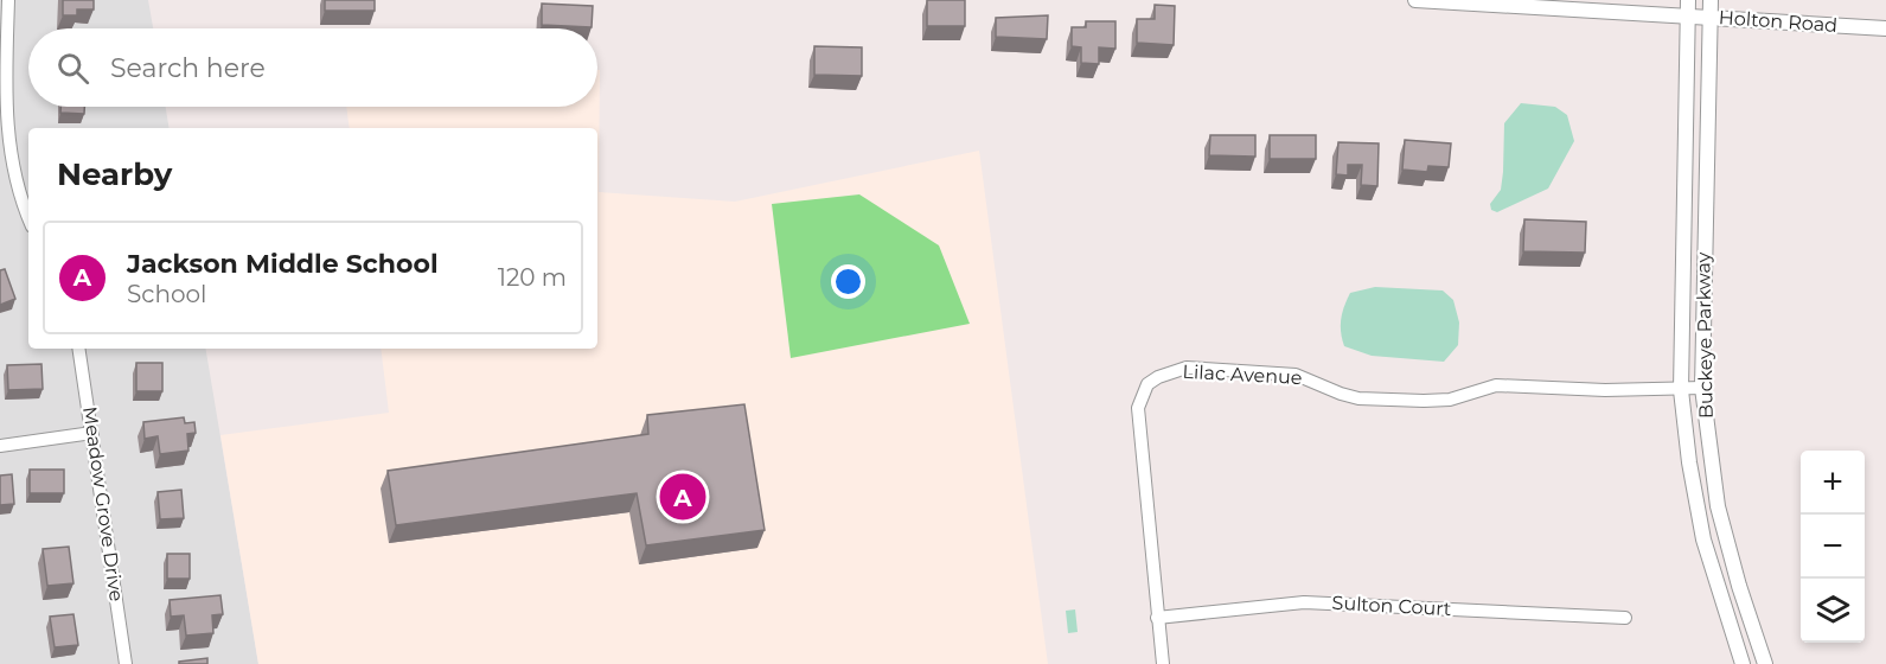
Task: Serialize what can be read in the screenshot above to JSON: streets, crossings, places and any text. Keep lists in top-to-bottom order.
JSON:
{
  "streets": {
    "street": [
      "Holton Road",
      "Buckeye Parkway",
      "Lilac Avenue",
      "Meadow Grove Drive",
      "Sulton Court"
    ]
  },
  "crossings": [
    ["Holton Road", "Buckeye Parkway"],
    ["Buckeye Parkway", "Lilac Avenue"],
    ["Lilac Avenue", "Sulton Court"]
  ],
  "page": {
    "search": "Search here",
    "heading": "Nearby",
    "list": [
      {
        "mark": "A",
        "name": "Jackson Middle School",
        "note": "School",
        "value": "120 m"
      }
    ],
    "map_buttons": ["+", "−"],
    "pins": "A"
  }
}
